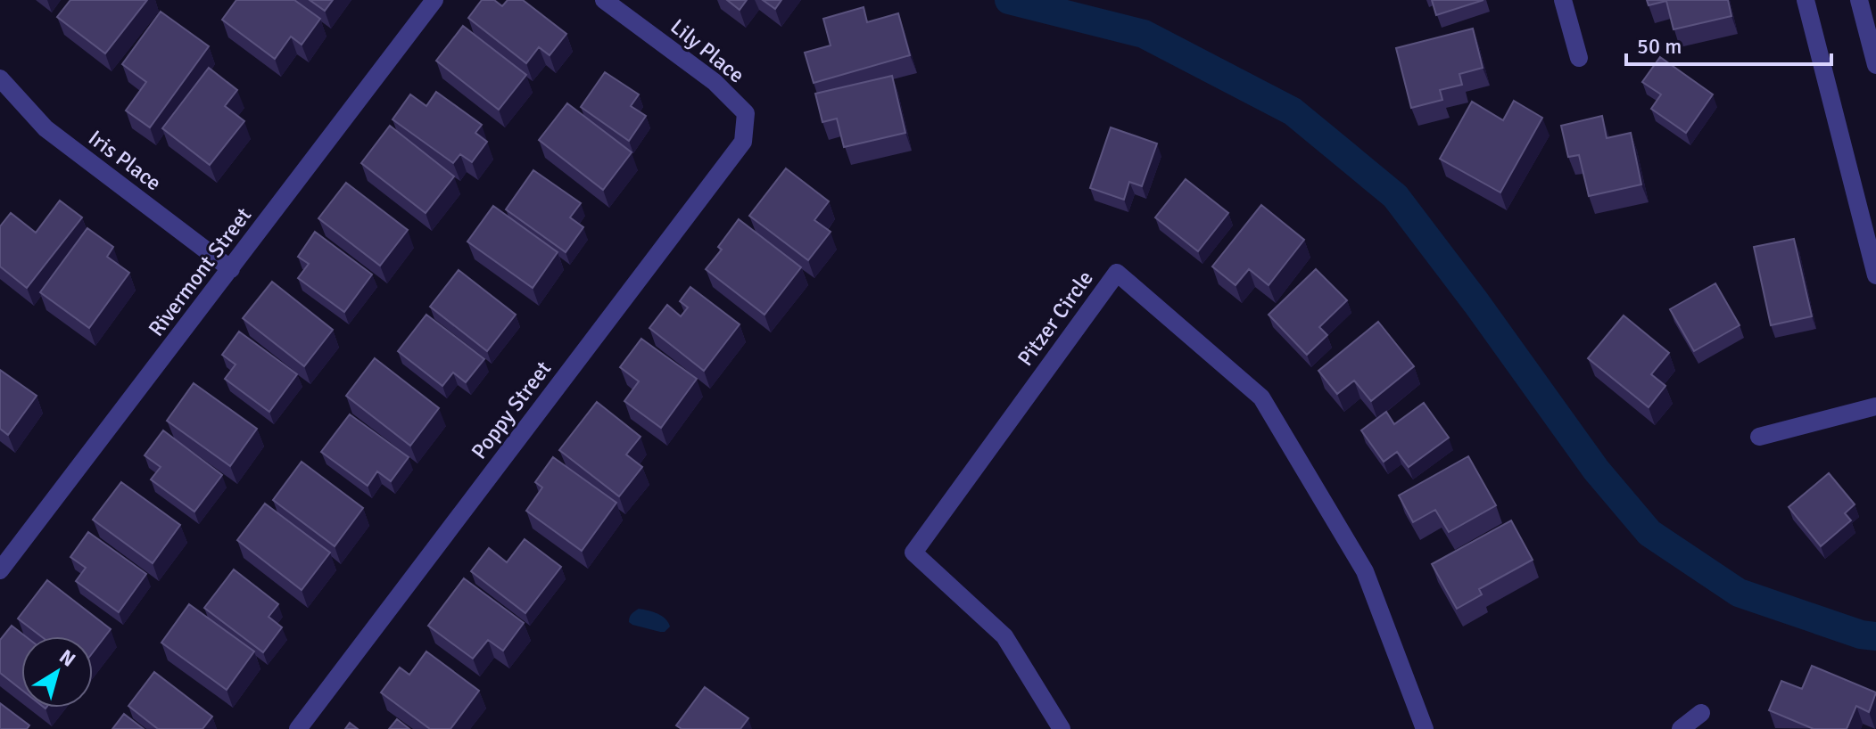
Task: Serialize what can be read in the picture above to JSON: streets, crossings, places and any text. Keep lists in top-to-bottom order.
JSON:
{
  "streets": {
    "street": [
      "Lily Place",
      "Iris Place",
      "Rivermont Street",
      "Pitzer Circle",
      "Poppy Street"
    ]
  },
  "crossings": [
    ["Lily Place", "Poppy Street"],
    ["Iris Place", "Rivermont Street"]
  ],
  "scale_bar": "50 m",
  "north": "top right"
}
